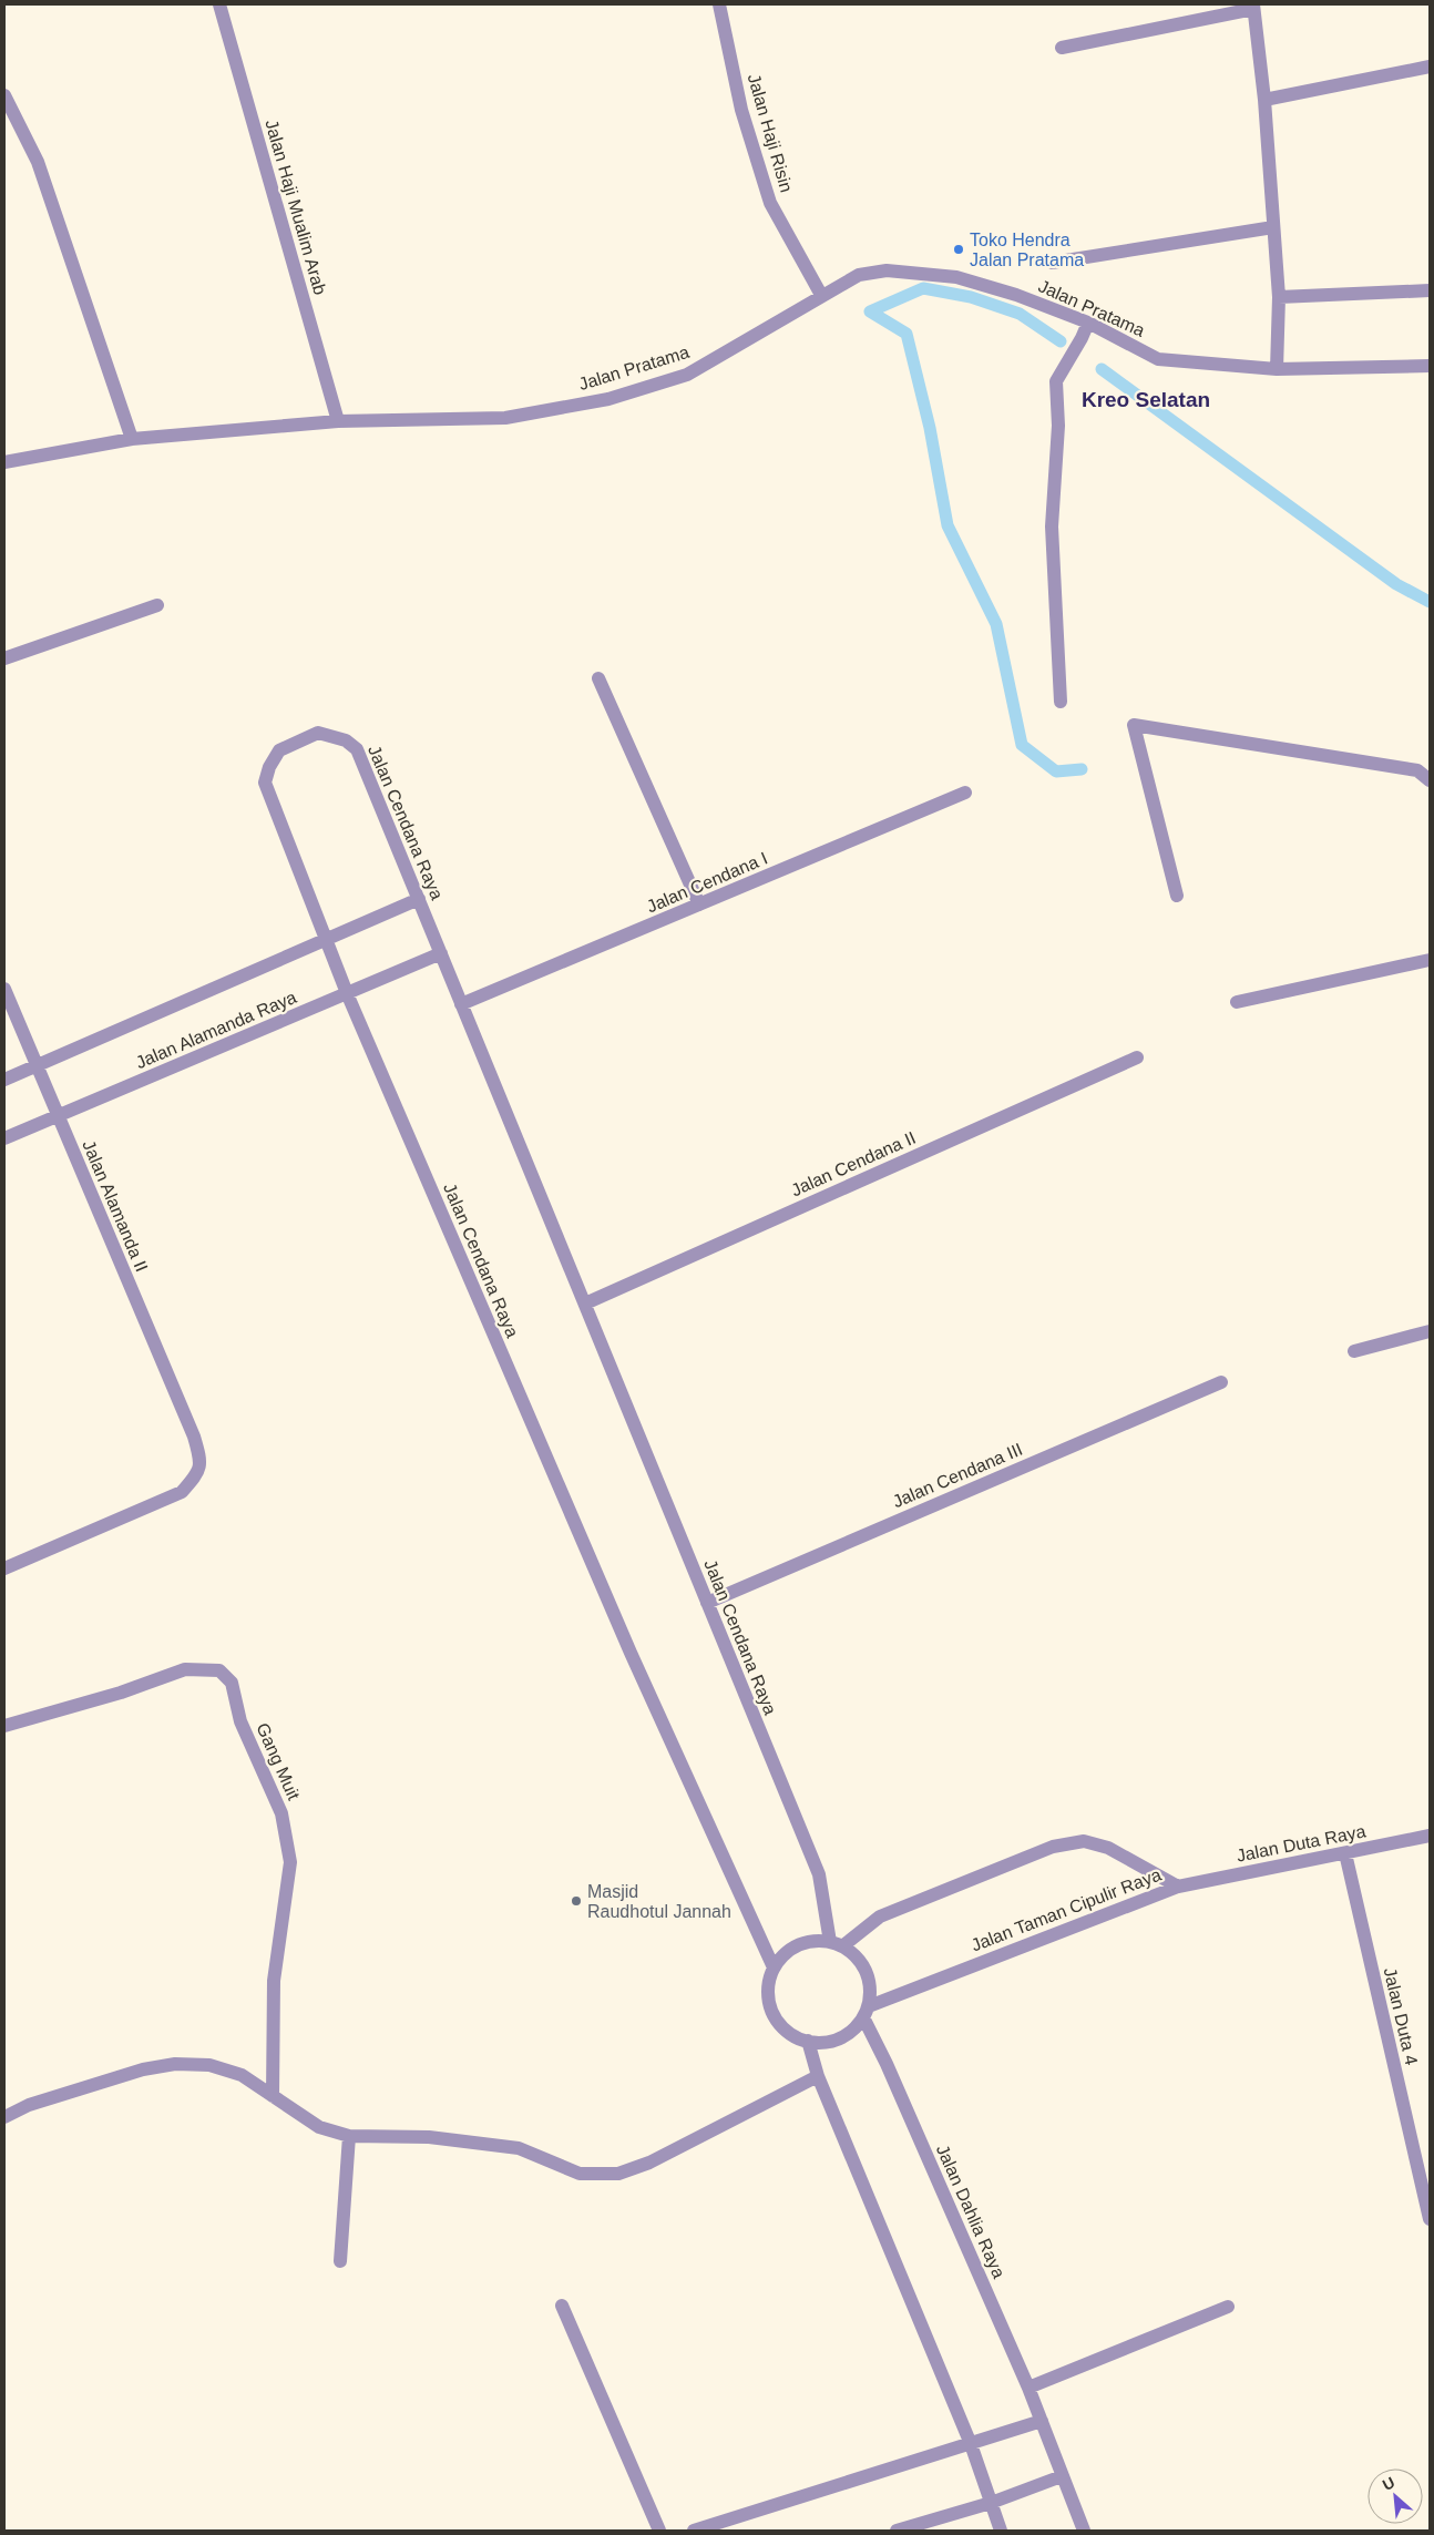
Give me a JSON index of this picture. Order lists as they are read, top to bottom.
{
  "streets": {
    "street": [
      "Jalan Haji Risin",
      "Jalan Haji Mualim Arab",
      "Jalan Pratama",
      "Jalan Cendana Raya",
      "Jalan Cendana I",
      "Jalan Alamanda Raya",
      "Jalan Cendana II",
      "Jalan Alamanda II",
      "Jalan Cendana III",
      "Gang Muit",
      "Jalan Duta Raya",
      "Jalan Taman Cipulir Raya",
      "Jalan Duta 4",
      "Jalan Dahlia Raya"
    ]
  },
  "crossings": [
    ["Jalan Haji Risin", "Jalan Pratama"],
    ["Jalan Haji Mualim Arab", "Jalan Pratama"],
    ["Jalan Cendana Raya", "Jalan Cendana I"],
    ["Jalan Cendana Raya", "Jalan Alamanda Raya"],
    ["Jalan Cendana Raya", "Jalan Cendana II"],
    ["Jalan Cendana Raya", "Jalan Cendana III"],
    ["Jalan Cendana Raya", "Jalan Taman Cipulir Raya"],
    ["Jalan Cendana Raya", "Jalan Dahlia Raya"],
    ["Jalan Alamanda Raya", "Jalan Alamanda II"],
    ["Jalan Duta Raya", "Jalan Taman Cipulir Raya"],
    ["Jalan Duta Raya", "Jalan Duta 4"],
    ["Jalan Taman Cipulir Raya", "Jalan Dahlia Raya"]
  ],
  "districts": ["Kreo Selatan"],
  "places": ["Toko Hendra Jalan Pratama", "Masjid Raudhotul Jannah"],
  "north": "top left"
}
